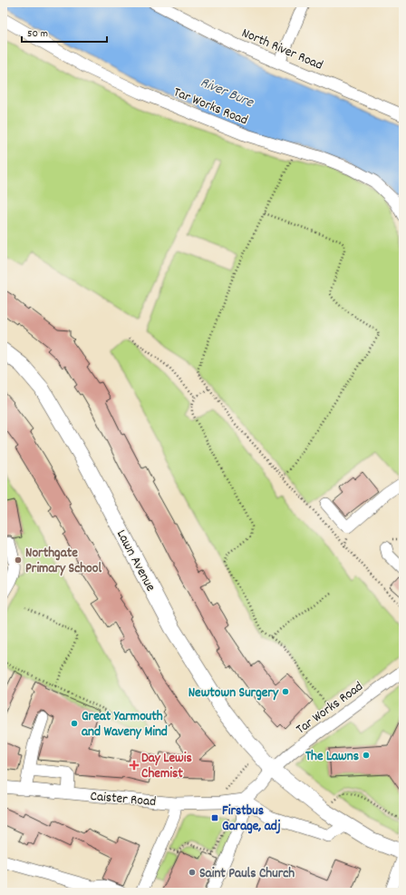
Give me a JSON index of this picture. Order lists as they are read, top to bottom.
{
  "streets": {
    "main road": ["Lawn Avenue"],
    "street": ["North River Road", "Tar Works Road", "Caister Road"]
  },
  "crossings": [
    ["Tar Works Road", "Lawn Avenue"]
  ],
  "water": ["River Bure"],
  "places": {
    "other": [
      "Northgate Primary School",
      "Newtown Surgery",
      "Great Yarmouth and Waveny Mind",
      "The Lawns",
      "Saint Pauls Church"
    ],
    "health": ["Day Lewis Chemist"],
    "transit": ["Firstbus Garage, adj"]
  },
  "scale_bar": "50 m"
}
